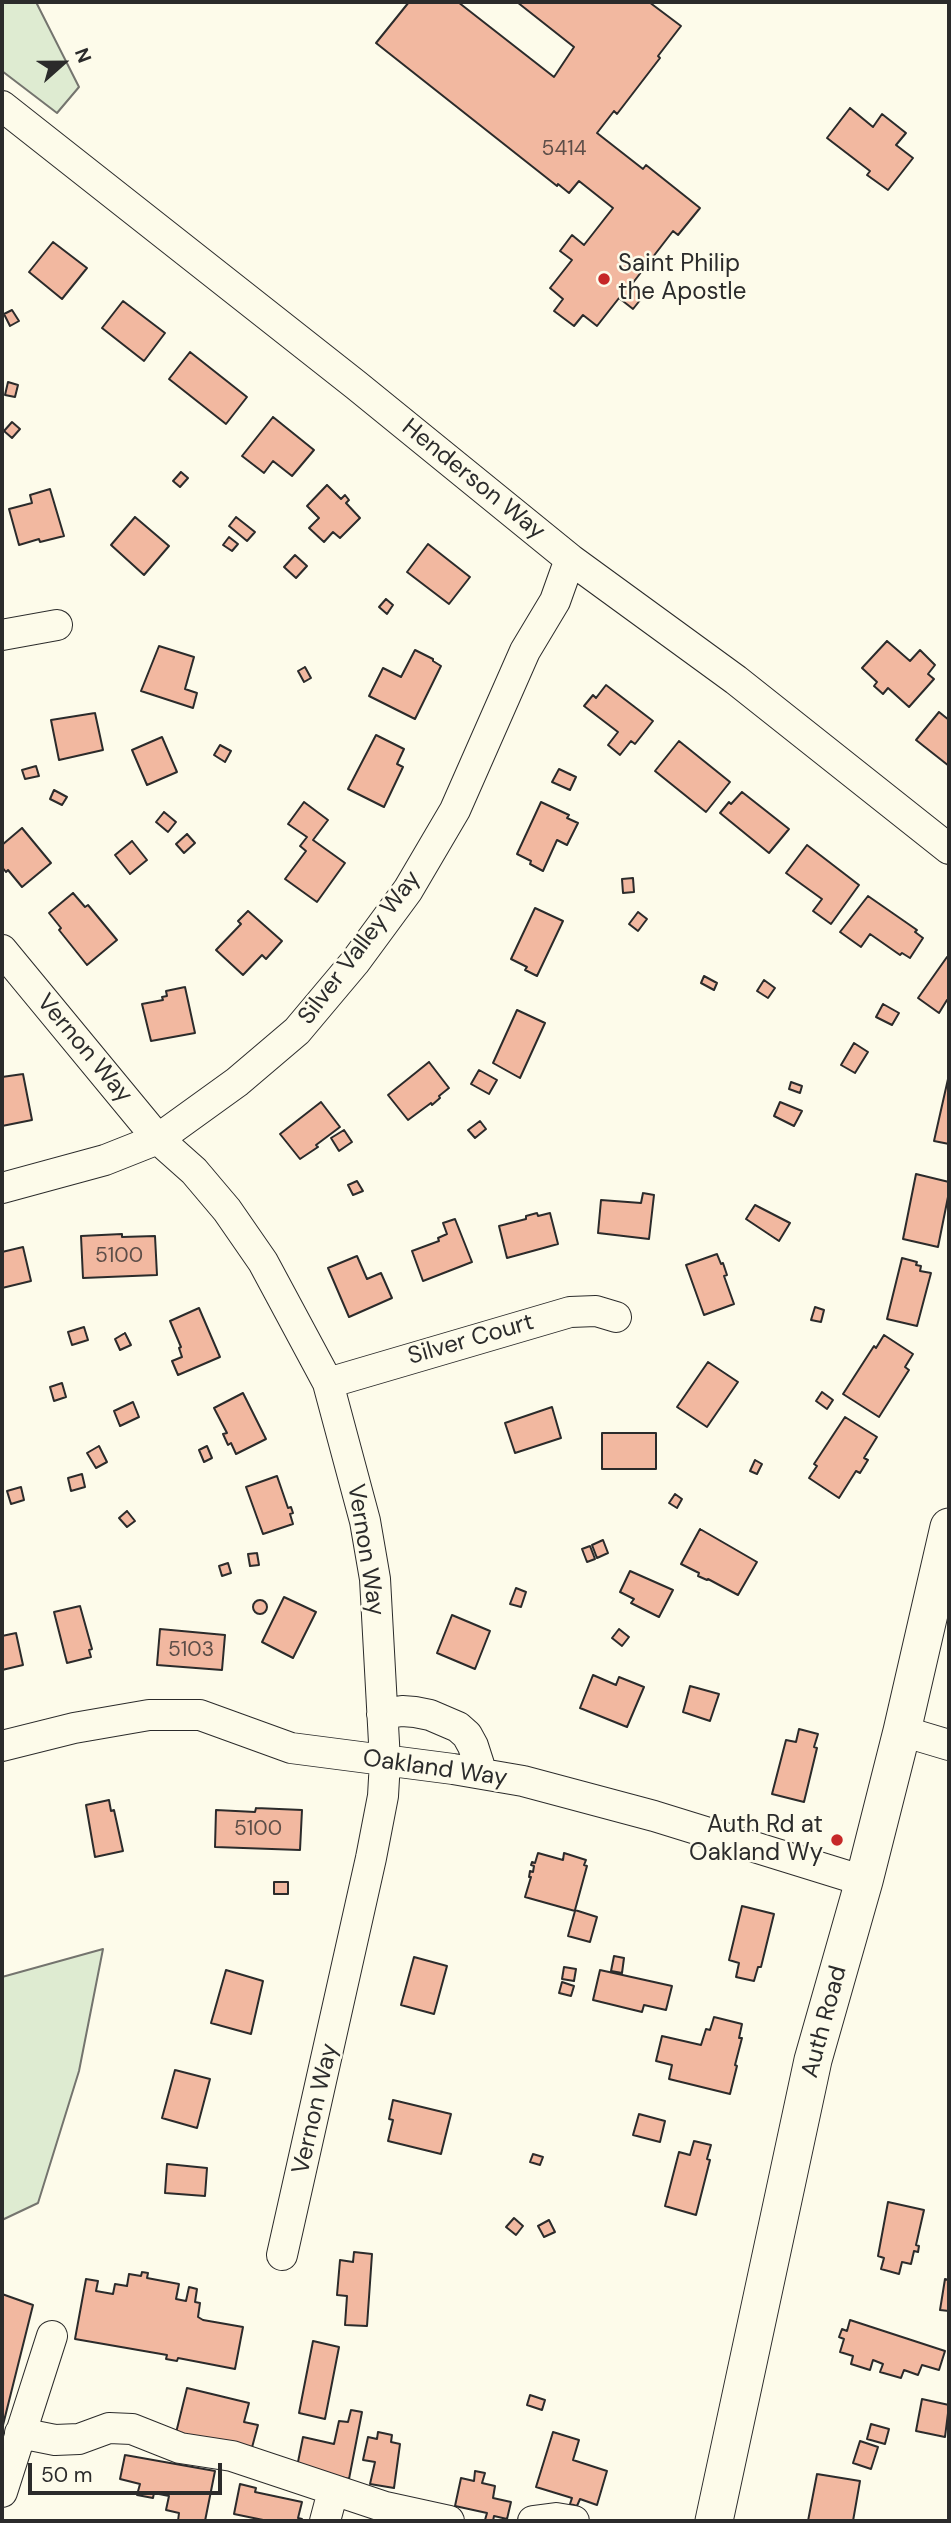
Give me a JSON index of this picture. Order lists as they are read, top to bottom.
{
  "streets": {
    "main road": ["Auth Road"],
    "street": [
      "Henderson Way",
      "Silver Valley Way",
      "Vernon Way",
      "Silver Court",
      "Oakland Way"
    ]
  },
  "crossings": [
    ["Henderson Way", "Silver Valley Way"],
    ["Silver Valley Way", "Vernon Way"],
    ["Vernon Way", "Silver Court"],
    ["Vernon Way", "Oakland Way"],
    ["Oakland Way", "Auth Road"]
  ],
  "places": ["Saint Philip the Apostle", "Auth Rd at Oakland Wy"],
  "house_numbers": [
    "5414",
    "5100",
    "5103",
    "5100"
  ],
  "scale_bar": "50 m",
  "north": "right"
}
